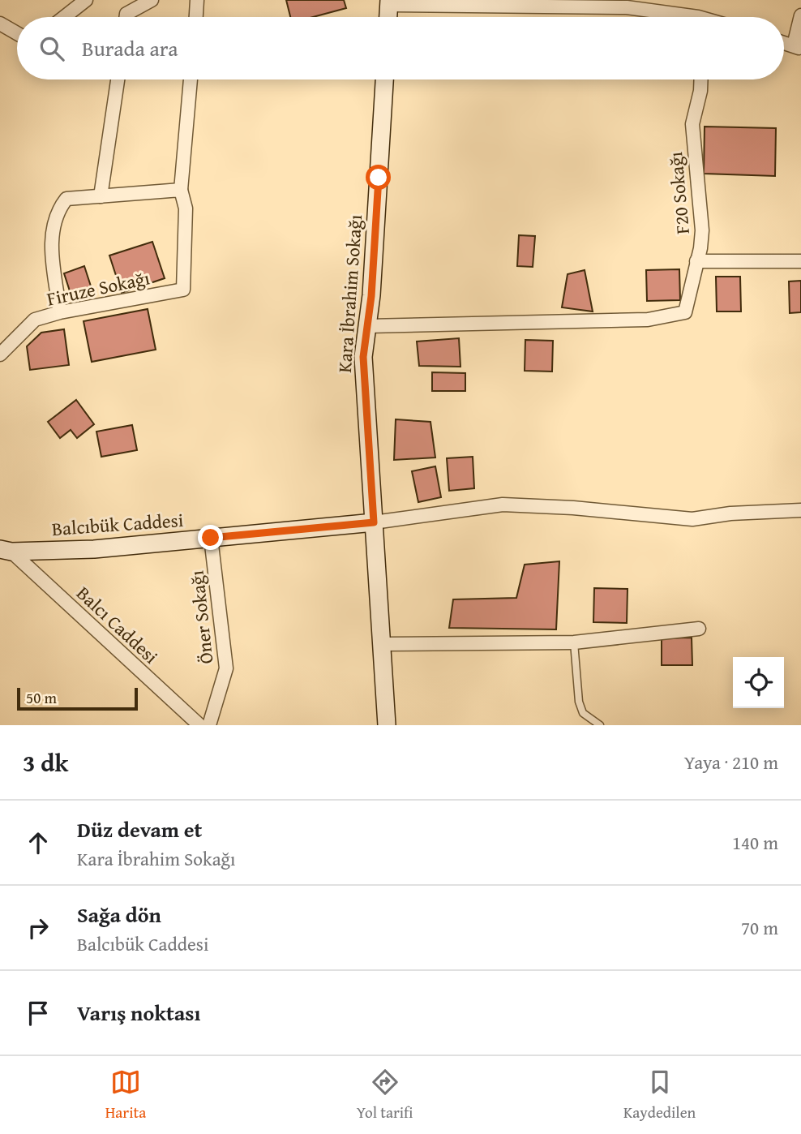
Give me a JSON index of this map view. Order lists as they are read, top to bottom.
{
  "streets": {
    "street": [
      "F20 Sokağı",
      "Firuze Sokağı",
      "Kara İbrahim Sokağı",
      "Balcıbük Caddesi",
      "Öner Sokağı",
      "Balcı Caddesi"
    ]
  },
  "crossings": [
    ["F20 Sokağı", "Kara İbrahim Sokağı"],
    ["Kara İbrahim Sokağı", "Balcıbük Caddesi"],
    ["Balcıbük Caddesi", "Öner Sokağı"],
    ["Balcıbük Caddesi", "Balcı Caddesi"]
  ],
  "scale_bar": "50 m",
  "page": {
    "search": "Burada ara",
    "scale": "50 m",
    "heading": ["3 dk", "Yaya · 210 m"],
    "list": [
      ["Düz devam et", "Kara İbrahim Sokağı", "140 m"],
      ["Sağa dön", "Balcıbük Caddesi", "70 m"],
      "Varış noktası"
    ],
    "nav": ["Harita", "Yol tarifi", "Kaydedilen"]
  }
}
